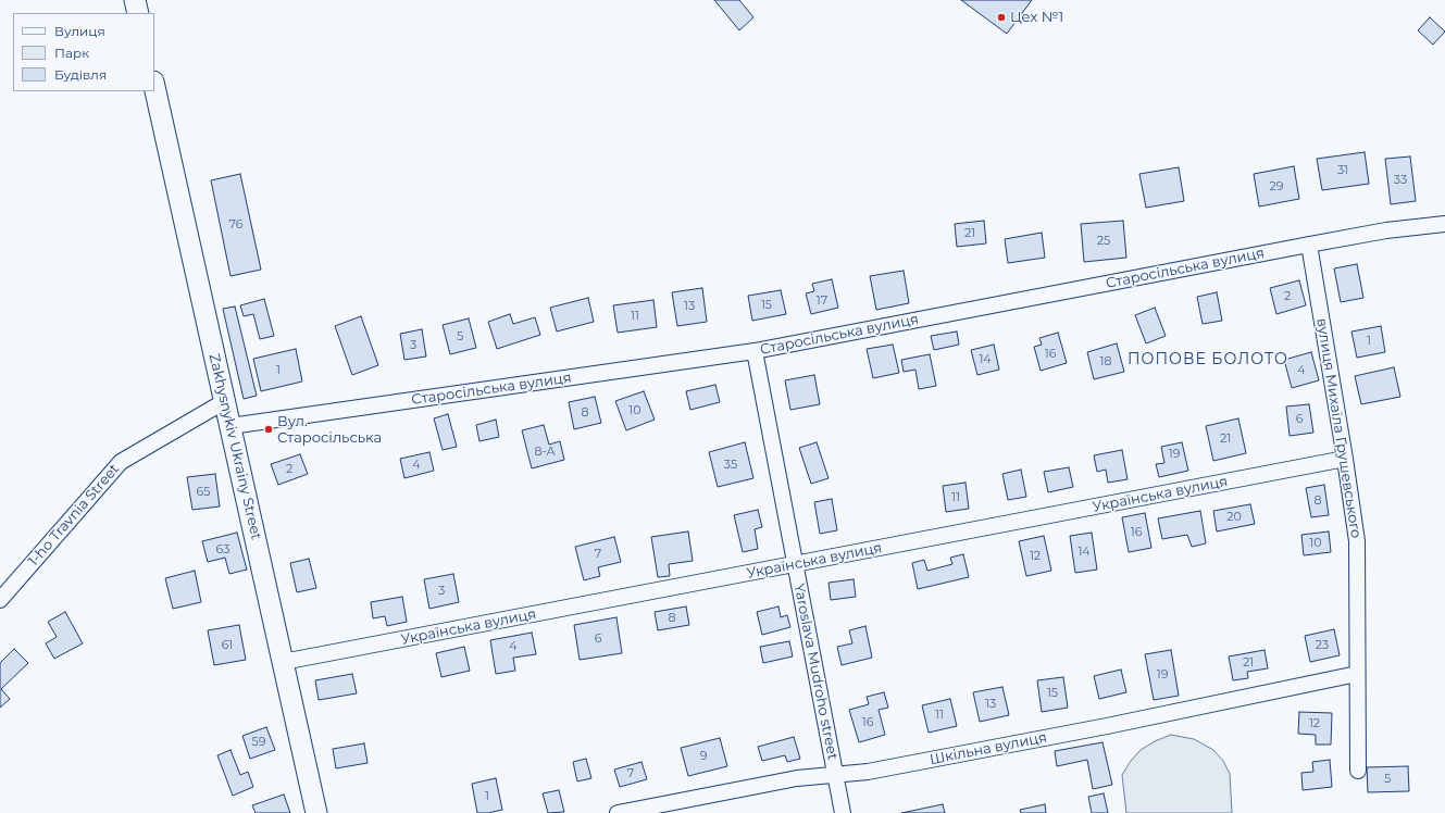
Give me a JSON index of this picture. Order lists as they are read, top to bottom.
{
  "streets": {
    "street": [
      "Старосільська вулиця",
      "вулиця Михаїла Грушевського",
      "Zakhysnykiv Ukrainy Street",
      "Українська вулиця",
      "1-ho Travnia Street",
      "Yaroslava Mudroho street",
      "Шкільна вулиця"
    ]
  },
  "crossings": [
    ["Старосільська вулиця", "вулиця Михаїла Грушевського"],
    ["Старосільська вулиця", "Zakhysnykiv Ukrainy Street"],
    ["Старосільська вулиця", "Yaroslava Mudroho street"],
    ["вулиця Михаїла Грушевського", "Українська вулиця"],
    ["вулиця Михаїла Грушевського", "Шкільна вулиця"],
    ["Zakhysnykiv Ukrainy Street", "Українська вулиця"],
    ["Zakhysnykiv Ukrainy Street", "1-ho Travnia Street"],
    ["Українська вулиця", "Yaroslava Mudroho street"],
    ["Yaroslava Mudroho street", "Шкільна вулиця"]
  ],
  "districts": ["ПОПОВЕ БОЛОТО"],
  "places": ["Цех №1", "Вул. Старосільська"],
  "house_numbers": [
    "31",
    "33",
    "29",
    "76",
    "21",
    "25",
    "2",
    "17",
    "15",
    "13",
    "11",
    "5",
    "1",
    "3",
    "16",
    "14",
    "18",
    "1",
    "4",
    "10",
    "8",
    "6",
    "21",
    "8-А",
    "19",
    "4",
    "35",
    "2",
    "65",
    "11",
    "8",
    "20",
    "16",
    "10",
    "63",
    "14",
    "7",
    "12",
    "3",
    "8",
    "6",
    "61",
    "23",
    "4",
    "21",
    "19",
    "15",
    "13",
    "11",
    "16",
    "12",
    "59",
    "9",
    "7",
    "5",
    "1"
  ],
  "legend": ["Вулиця", "Парк", "Будівля"]
}
